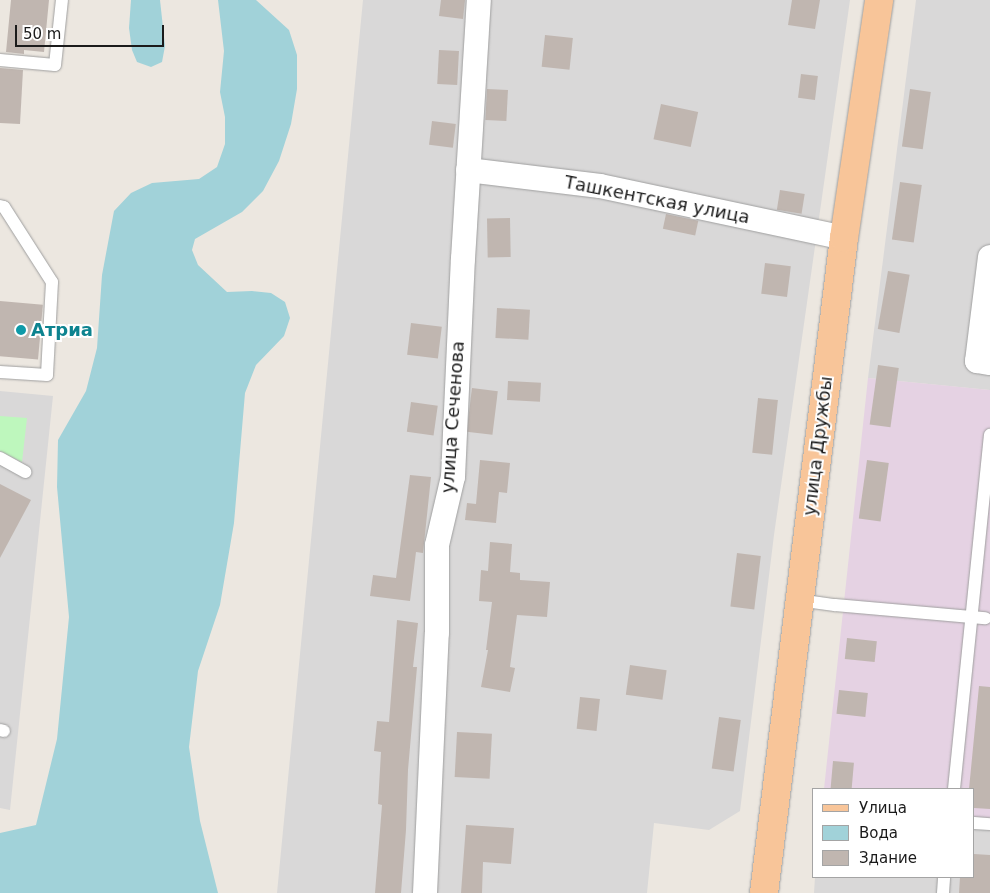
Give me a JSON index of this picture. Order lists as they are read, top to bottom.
{
  "streets": {
    "main road": ["улица Дружбы"],
    "street": ["Ташкентская улица", "улица Сеченова"]
  },
  "crossings": [
    ["Ташкентская улица", "улица Сеченова"],
    ["Ташкентская улица", "улица Дружбы"]
  ],
  "places": ["Атриа"],
  "legend": ["Улица", "Вода", "Здание"],
  "scale_bar": "50 m"
}
